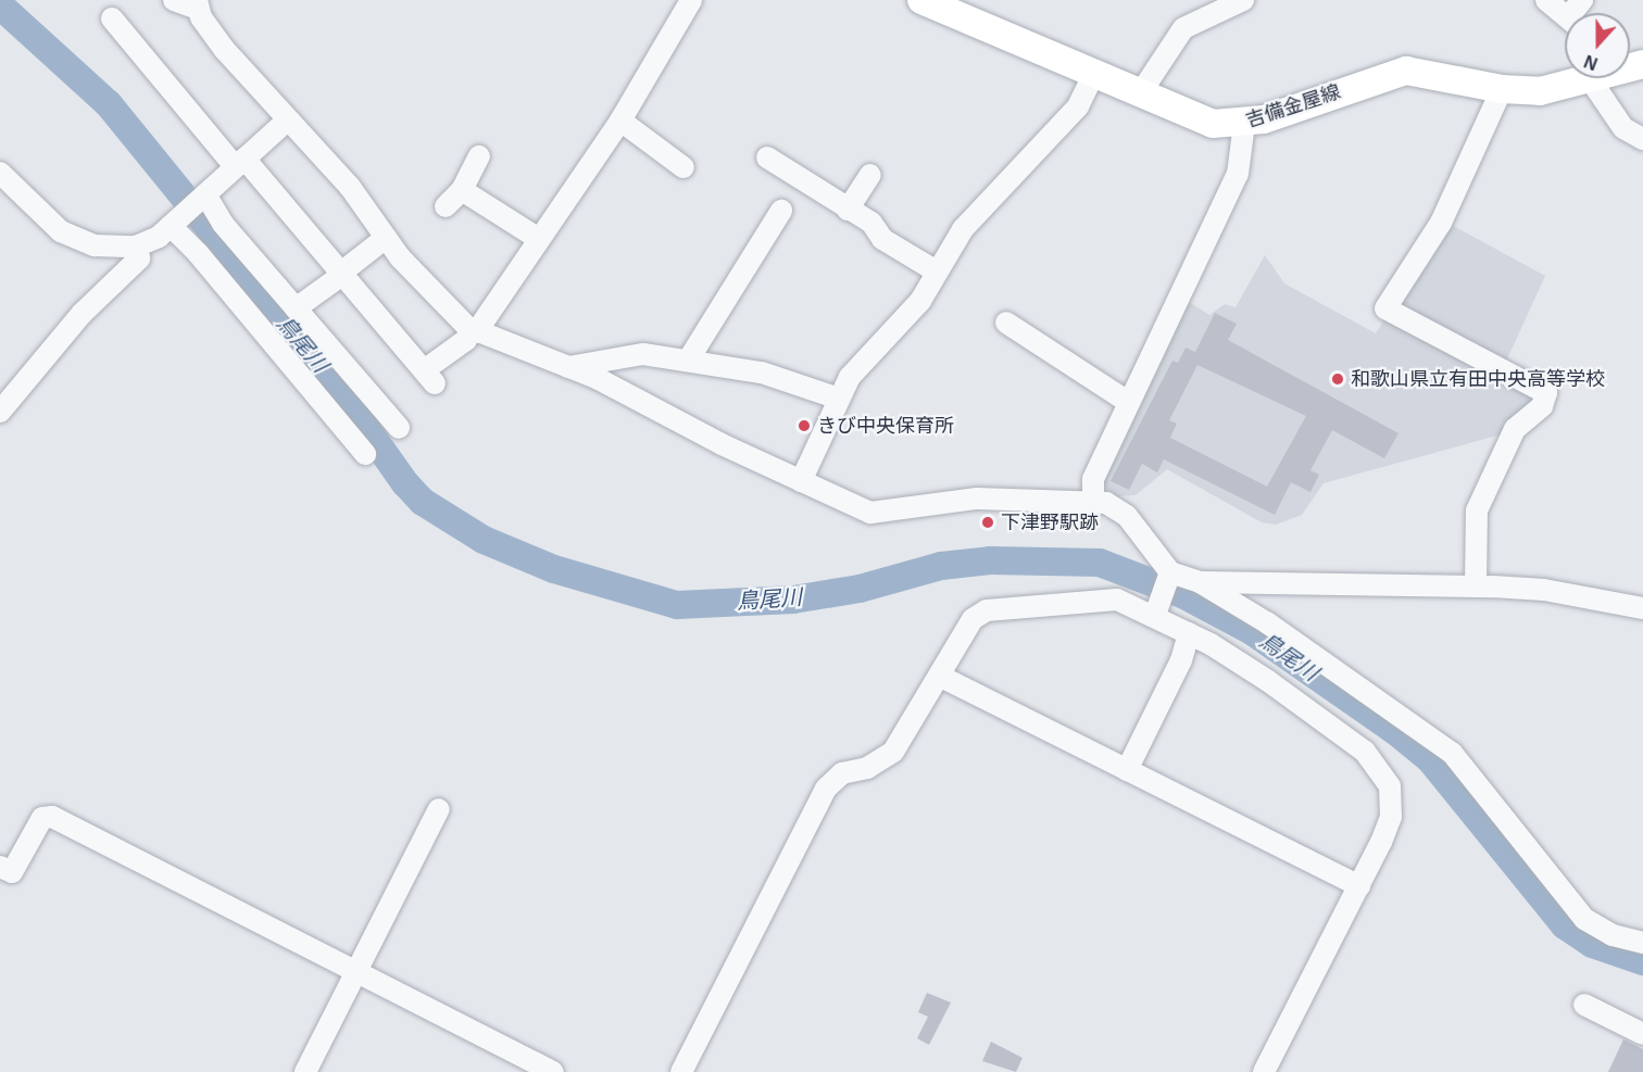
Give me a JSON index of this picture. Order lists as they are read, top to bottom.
{
  "streets": {
    "main road": ["吉備金屋線"]
  },
  "water": ["鳥尾川"],
  "places": ["和歌山県立有田中央高等学校", "きび中央保育所", "下津野駅跡"],
  "north": "bottom"
}
